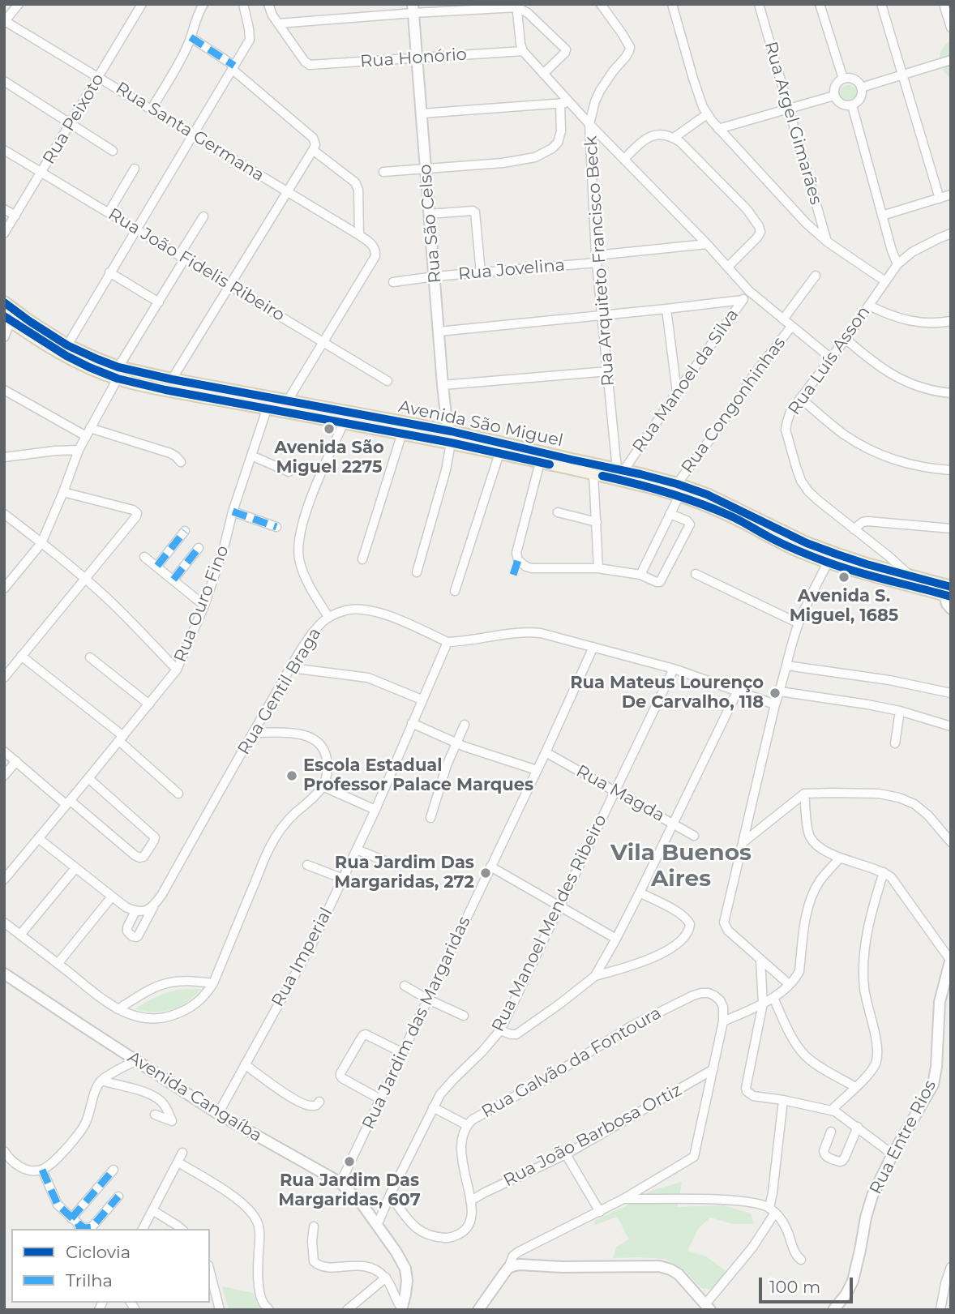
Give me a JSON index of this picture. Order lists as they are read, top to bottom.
{
  "streets": {
    "main road": ["Avenida São Miguel"],
    "street": [
      "Rua Honório",
      "Rua Peixoto",
      "Rua Argel Gimarães",
      "Rua Santa Germana",
      "Rua São Celso",
      "Rua Arquiteto Francisco Beck",
      "Rua João Fidelis Ribeiro",
      "Rua Jovelina",
      "Rua Luís Asson",
      "Rua Manoel da Silva",
      "Rua Congonhinhas",
      "Rua Ouro Fino",
      "Rua Gentil Braga",
      "Rua Magda",
      "Rua Manoel Mendes Ribeiro",
      "Rua Imperial",
      "Rua Jardim das Margaridas",
      "Rua Galvão da Fontoura",
      "Avenida Cangaíba",
      "Rua João Barbosa Ortiz",
      "Rua Entre Rios"
    ]
  },
  "crossings": [
    ["Rua Honório", "Rua São Celso"],
    ["Rua Peixoto", "Rua Santa Germana"],
    ["Rua Peixoto", "Rua João Fidelis Ribeiro"],
    ["Rua Santa Germana", "Rua João Fidelis Ribeiro"],
    ["Rua São Celso", "Rua Jovelina"],
    ["Rua São Celso", "Avenida São Miguel"],
    ["Rua Arquiteto Francisco Beck", "Rua Jovelina"],
    ["Rua Arquiteto Francisco Beck", "Rua Manoel da Silva"],
    ["Rua Arquiteto Francisco Beck", "Avenida São Miguel"],
    ["Rua Luís Asson", "Avenida São Miguel"],
    ["Rua Manoel da Silva", "Avenida São Miguel"],
    ["Rua Congonhinhas", "Avenida São Miguel"],
    ["Avenida São Miguel", "Rua Ouro Fino"],
    ["Rua Gentil Braga", "Rua Manoel Mendes Ribeiro"],
    ["Rua Gentil Braga", "Rua Imperial"],
    ["Rua Gentil Braga", "Rua Jardim das Margaridas"],
    ["Rua Magda", "Rua Manoel Mendes Ribeiro"],
    ["Rua Magda", "Rua Jardim das Margaridas"],
    ["Rua Manoel Mendes Ribeiro", "Rua Galvão da Fontoura"],
    ["Rua Manoel Mendes Ribeiro", "Avenida Cangaíba"],
    ["Rua Imperial", "Avenida Cangaíba"],
    ["Rua Jardim das Margaridas", "Avenida Cangaíba"],
    ["Rua Galvão da Fontoura", "Rua João Barbosa Ortiz"]
  ],
  "districts": ["Vila Buenos Aires"],
  "places": [
    "Avenida São Miguel 2275",
    "Avenida S. Miguel, 1685",
    "Rua Mateus Lourenço De Carvalho, 118",
    "Escola Estadual Professor Palace Marques",
    "Rua Jardim Das Margaridas, 272",
    "Rua Jardim Das Margaridas, 607"
  ],
  "legend": ["Ciclovia", "Trilha"],
  "scale_bar": "100 m"
}
